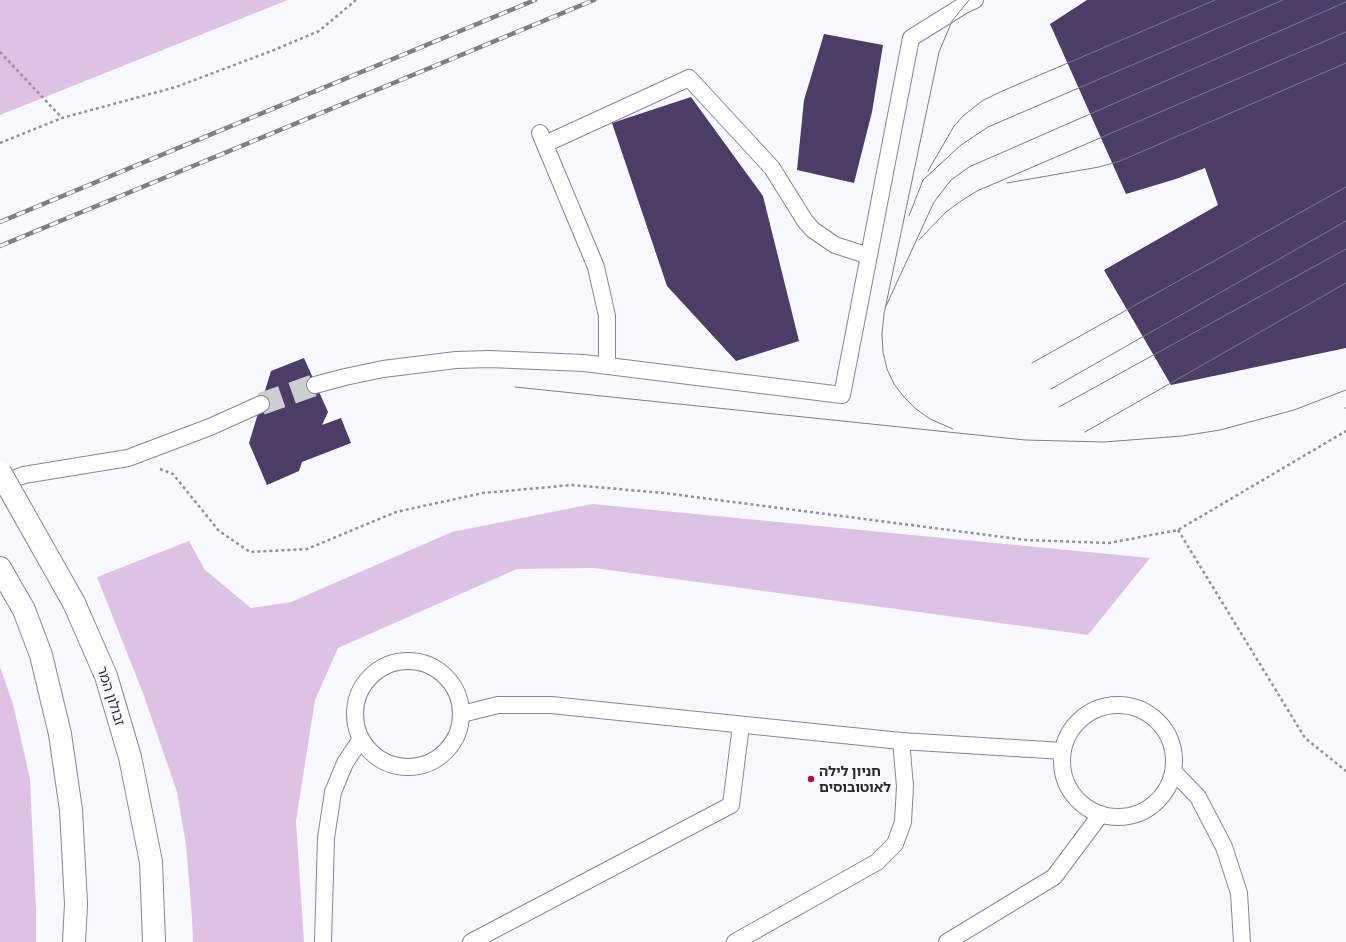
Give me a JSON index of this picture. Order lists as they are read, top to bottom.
{
  "streets": {
    "main road": ["זבולון המר"]
  },
  "places": ["חניון לילה לאוטובוסים"]
}
